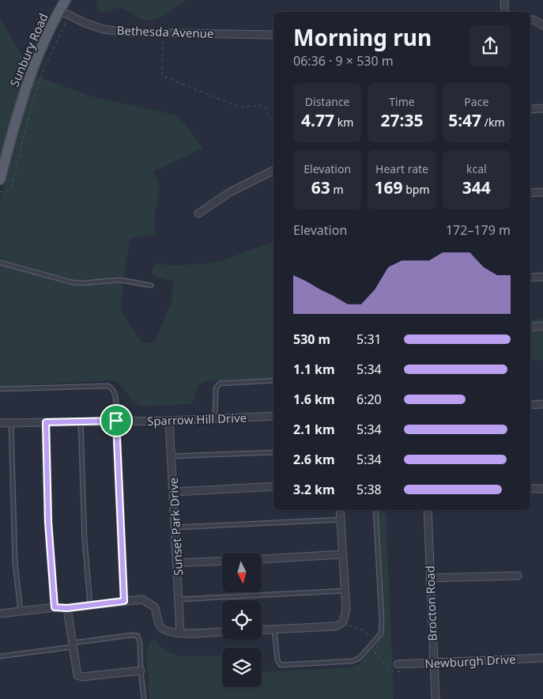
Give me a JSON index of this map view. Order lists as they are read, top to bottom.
{
  "streets": {
    "main road": ["Sunbury Road"],
    "street": [
      "Bethesda Avenue",
      "Sparrow Hill Drive",
      "Sunset Park Drive",
      "Brocton Road",
      "Newburgh Drive"
    ]
  },
  "crossings": [
    ["Bethesda Avenue", "Sunbury Road"],
    ["Sparrow Hill Drive", "Sunset Park Drive"],
    ["Brocton Road", "Newburgh Drive"]
  ],
  "north": "bottom",
  "page": {
    "heading": ["Morning run", "06:36 · 9 × 530 m"],
    "stats": [
      ["Distance", "4.77 km"],
      ["Time", "27:35"],
      ["Pace", "5:47 /km"],
      ["Elevation", "63 m"],
      ["Heart rate", "169 bpm"],
      ["kcal", "344"]
    ],
    "chart": ["Elevation", "172–179 m"],
    "list": [
      {
        "name": "530 m",
        "note": "5:31"
      },
      {
        "name": "1.1 km",
        "note": "5:34"
      },
      {
        "name": "1.6 km",
        "note": "6:20"
      },
      {
        "name": "2.1 km",
        "note": "5:34"
      },
      {
        "name": "2.6 km",
        "note": "5:34"
      },
      {
        "name": "3.2 km",
        "note": "5:38"
      }
    ]
  }
}
